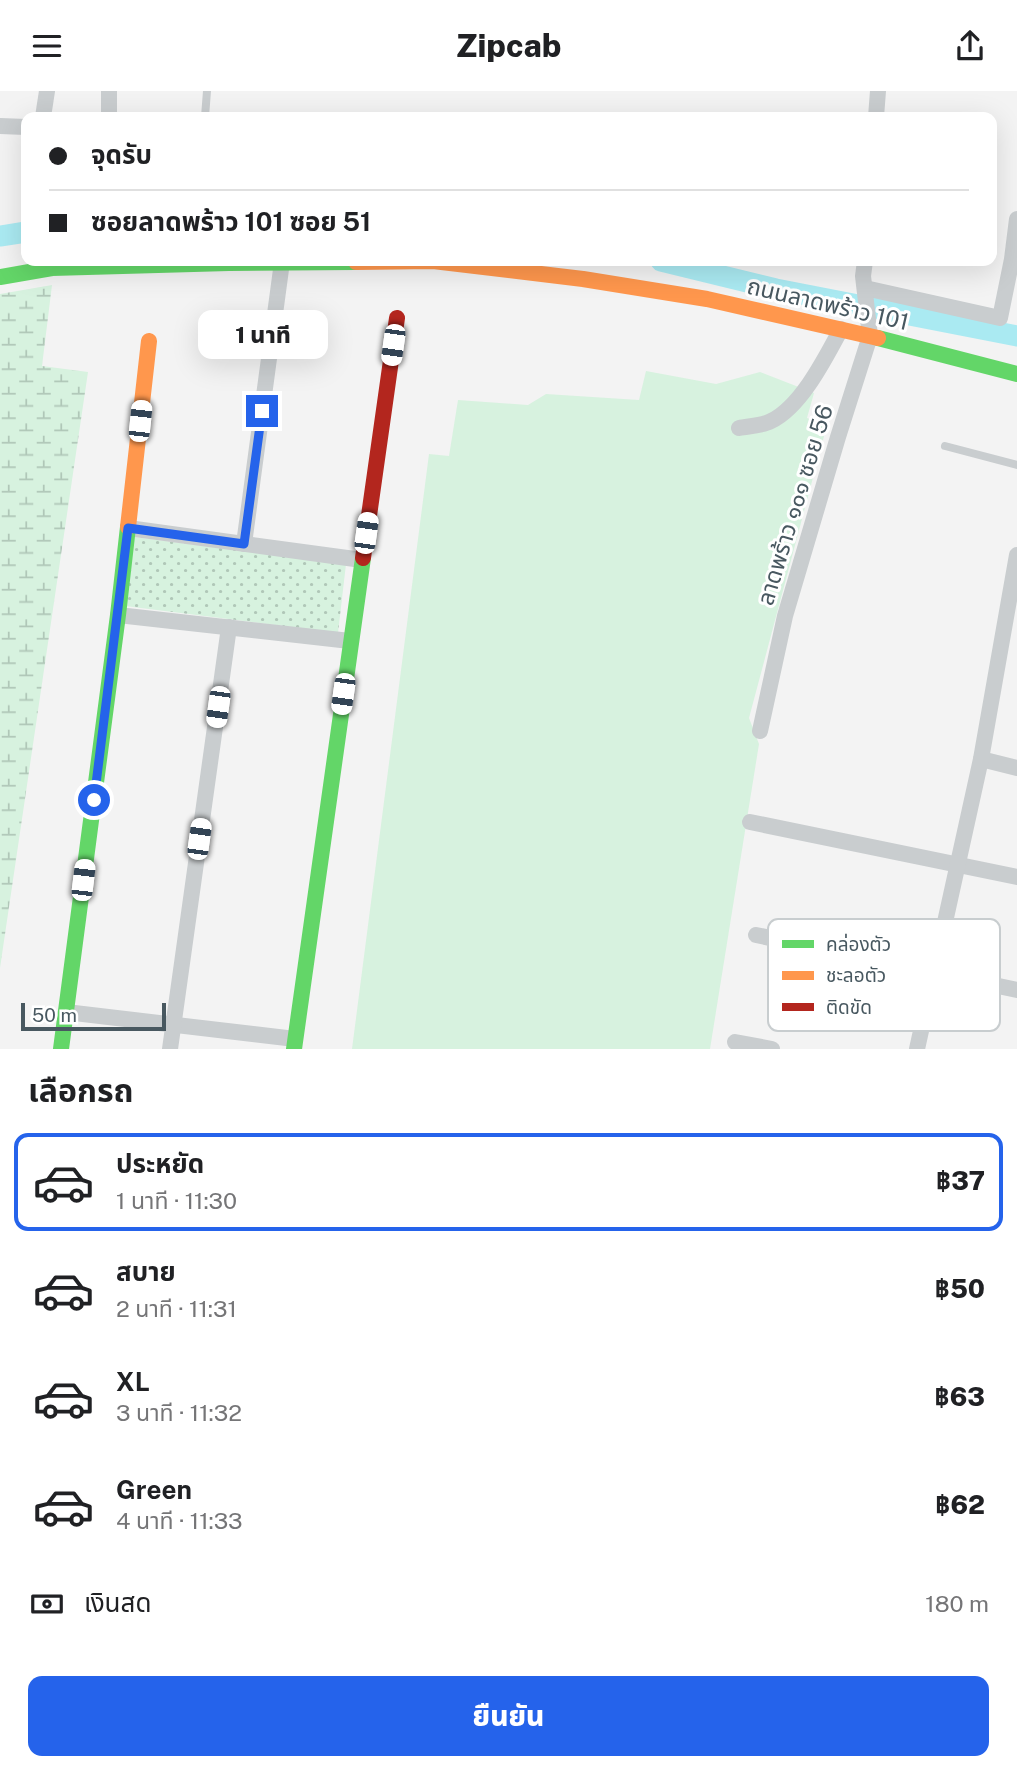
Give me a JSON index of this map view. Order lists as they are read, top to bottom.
{
  "streets": {
    "street": ["ถนนลาดพร้าว 101", "ลาดพร้าว ๑๐๑ ซอย 56"]
  },
  "crossings": [
    ["ถนนลาดพร้าว 101", "ลาดพร้าว ๑๐๑ ซอย 56"]
  ],
  "legend": ["คล่องตัว", "ชะลอตัว", "ติดขัด"],
  "scale_bar": "50 m",
  "page": {
    "header": "Zipcab",
    "banner": ["จุดรับ", "ซอยลาดพร้าว 101 ซอย 51"],
    "bubble": "1 นาที",
    "scale": "50 m",
    "heading": "เลือกรถ",
    "list": [
      {
        "name": "ประหยัด",
        "note": "1 นาที · 11:30",
        "value": "฿37"
      },
      {
        "name": "สบาย",
        "note": "2 นาที · 11:31",
        "value": "฿50"
      },
      {
        "name": "XL",
        "note": "3 นาที · 11:32",
        "value": "฿63"
      },
      {
        "name": "Green",
        "note": "4 นาที · 11:33",
        "value": "฿62"
      }
    ],
    "pay": ["เงินสด", "180 m"],
    "buttons": "ยืนยัน"
  }
}
